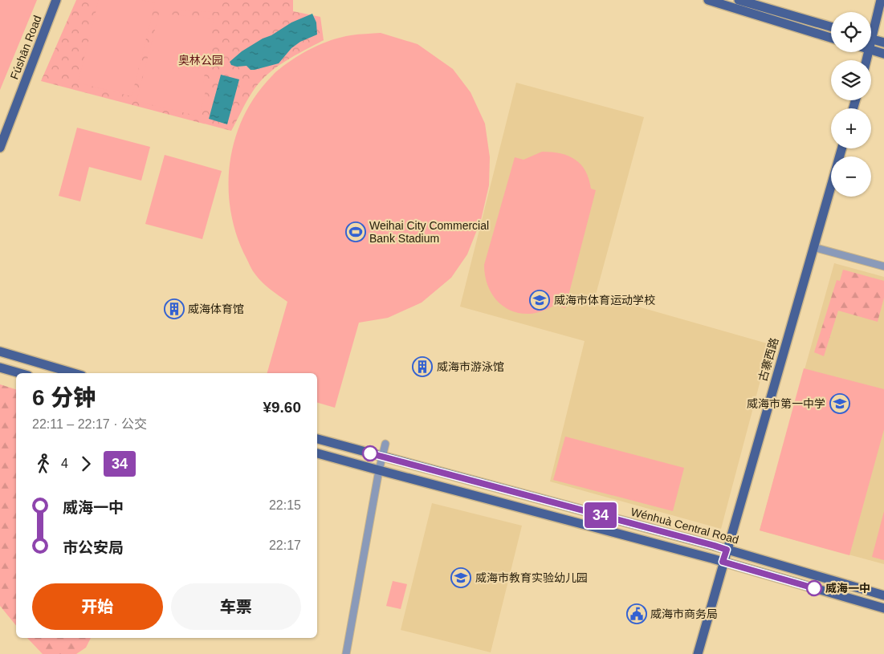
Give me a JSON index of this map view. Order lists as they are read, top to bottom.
{
  "streets": {
    "main road": ["Fúshān Road", "古寨西路", "Wénhuà Central Road"]
  },
  "crossings": [
    ["古寨西路", "Wénhuà Central Road"]
  ],
  "parks": ["奥林公园"],
  "places": {
    "sports": ["Weihai City Commercial Bank Stadium"],
    "school or university": ["威海市体育运动学校", "威海市第一中学", "威海市教育实验幼儿园"],
    "building": ["威海体育馆", "威海市游泳馆"],
    "other": ["威海一中"],
    "public building": ["威海市商务局"]
  },
  "lines": ["bus line 34"],
  "page": {
    "on_map": "34",
    "map_buttons": ["+", "−"],
    "heading": ["6 分钟", "22:11 – 22:17 · 公交", "¥9.60"],
    "legs": ["4", "34"],
    "list": [
      {
        "name": "威海一中",
        "value": "22:15"
      },
      {
        "name": "市公安局",
        "value": "22:17"
      }
    ],
    "buttons": ["开始", "车票"]
  }
}
